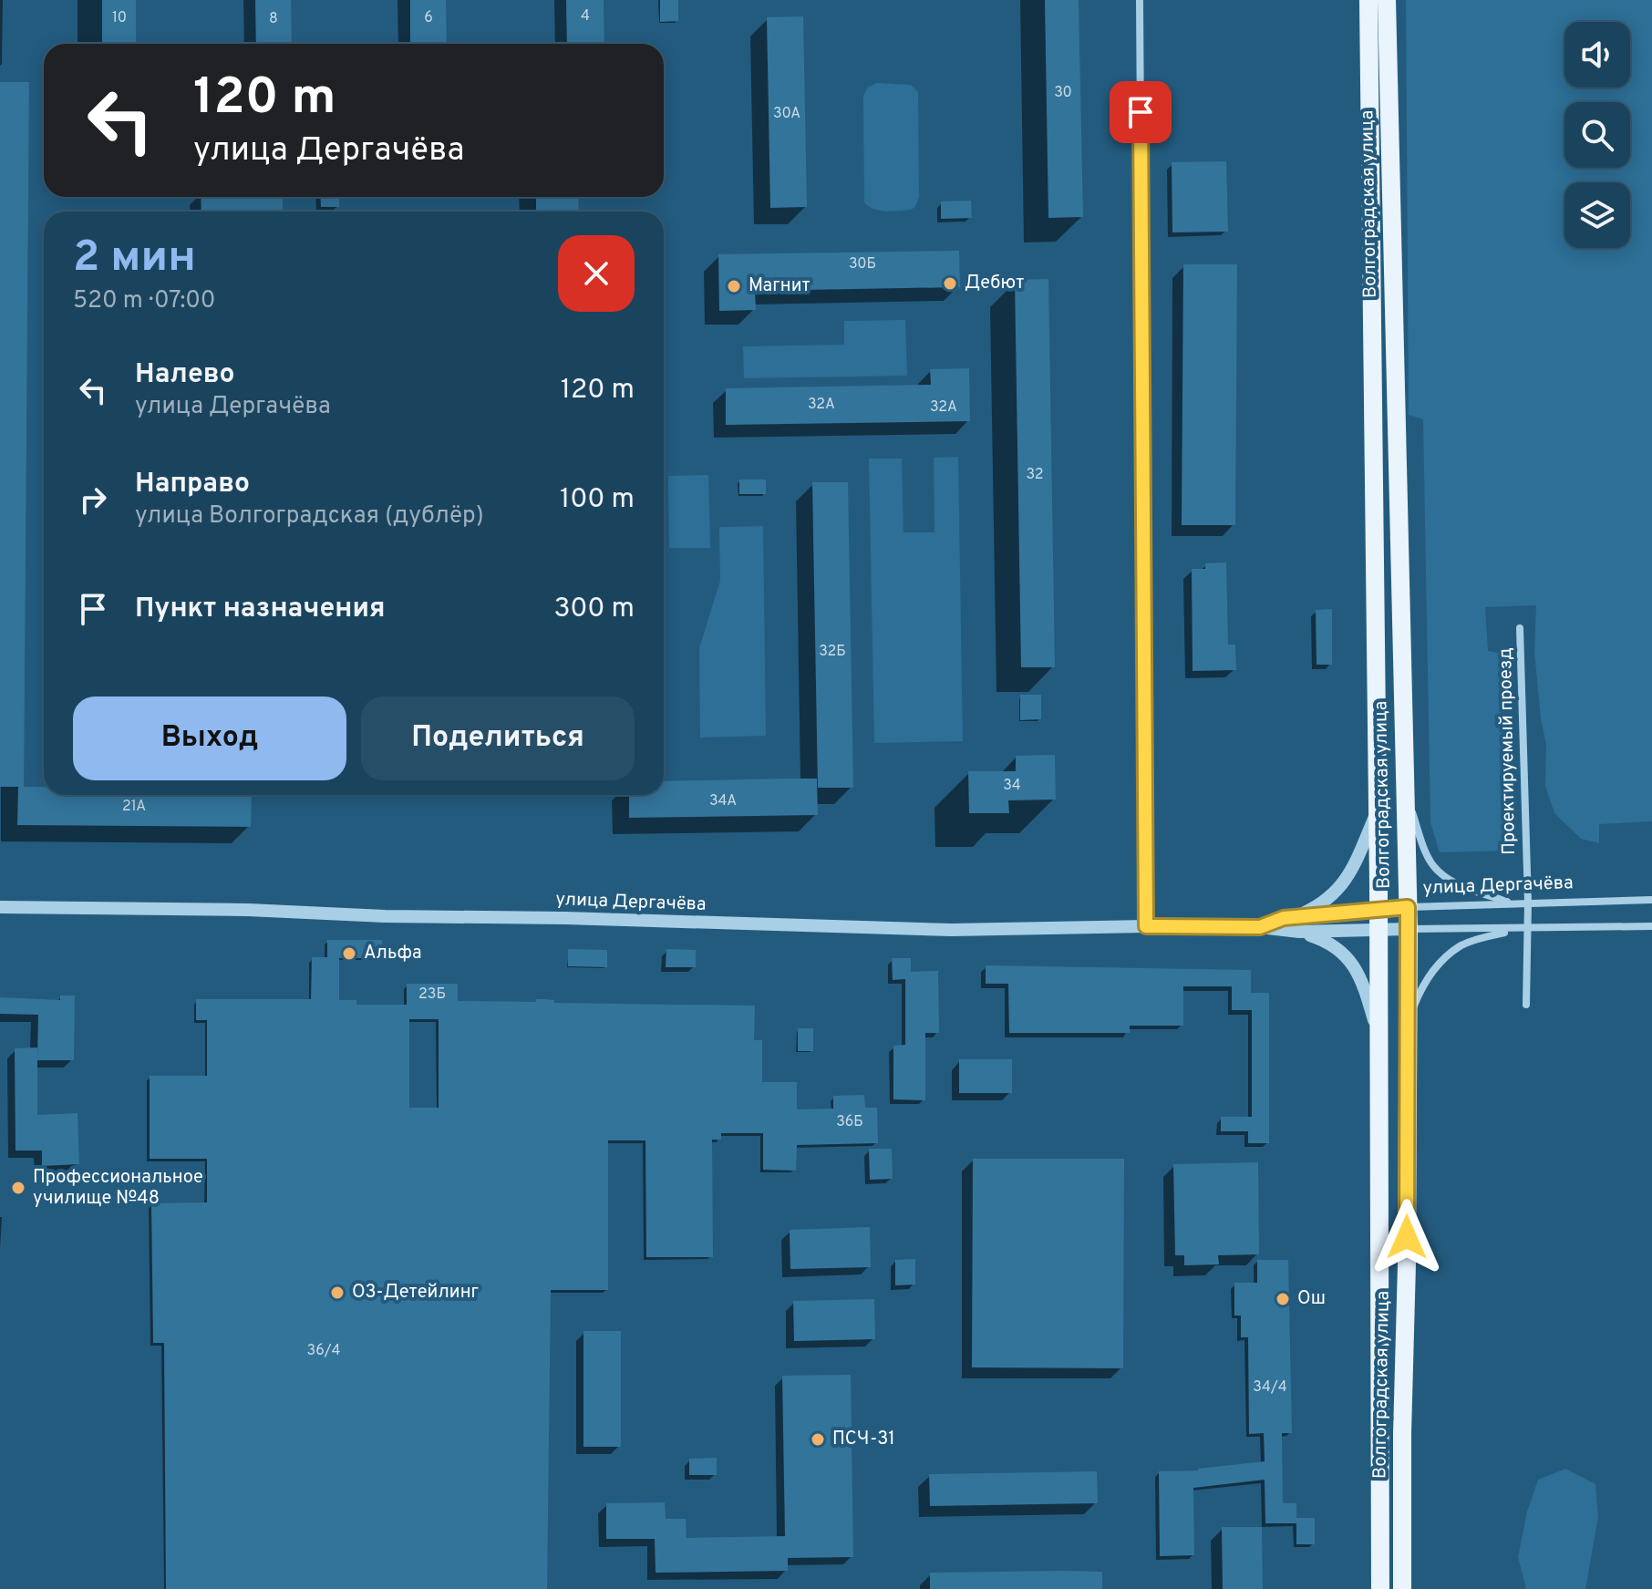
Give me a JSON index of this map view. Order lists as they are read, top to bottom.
{
  "streets": {
    "main road": ["Волгоградская улица"],
    "street": ["Проектируемый проезд", "улица Дергачёва"]
  },
  "crossings": [
    ["Волгоградская улица", "улица Дергачёва"],
    ["Проектируемый проезд", "улица Дергачёва"]
  ],
  "places": [
    "Дебют",
    "Магнит",
    "Альфа",
    "Профессиональное училище №48",
    "О3-Детейлинг",
    "Ош",
    "ПСЧ-31"
  ],
  "house_numbers": [
    "4",
    "10",
    "6",
    "8",
    "30",
    "30А",
    "30Б",
    "32А",
    "32А",
    "32",
    "32Б",
    "34",
    "34А",
    "21А",
    "23Б",
    "36Б",
    "36/4",
    "34/4"
  ],
  "page": {
    "turn": ["120 m", "улица Дергачёва"],
    "heading": ["2 мин", "520 m · 07:00"],
    "list": [
      {
        "name": "Налево",
        "note": "улица Дергачёва",
        "value": "120 m"
      },
      {
        "name": "Направо",
        "note": "улица Волгоградская (дублёр)",
        "value": "100 m"
      },
      {
        "name": "Пункт назначения",
        "value": "300 m"
      }
    ],
    "buttons": ["Выход", "Поделиться"]
  }
}
